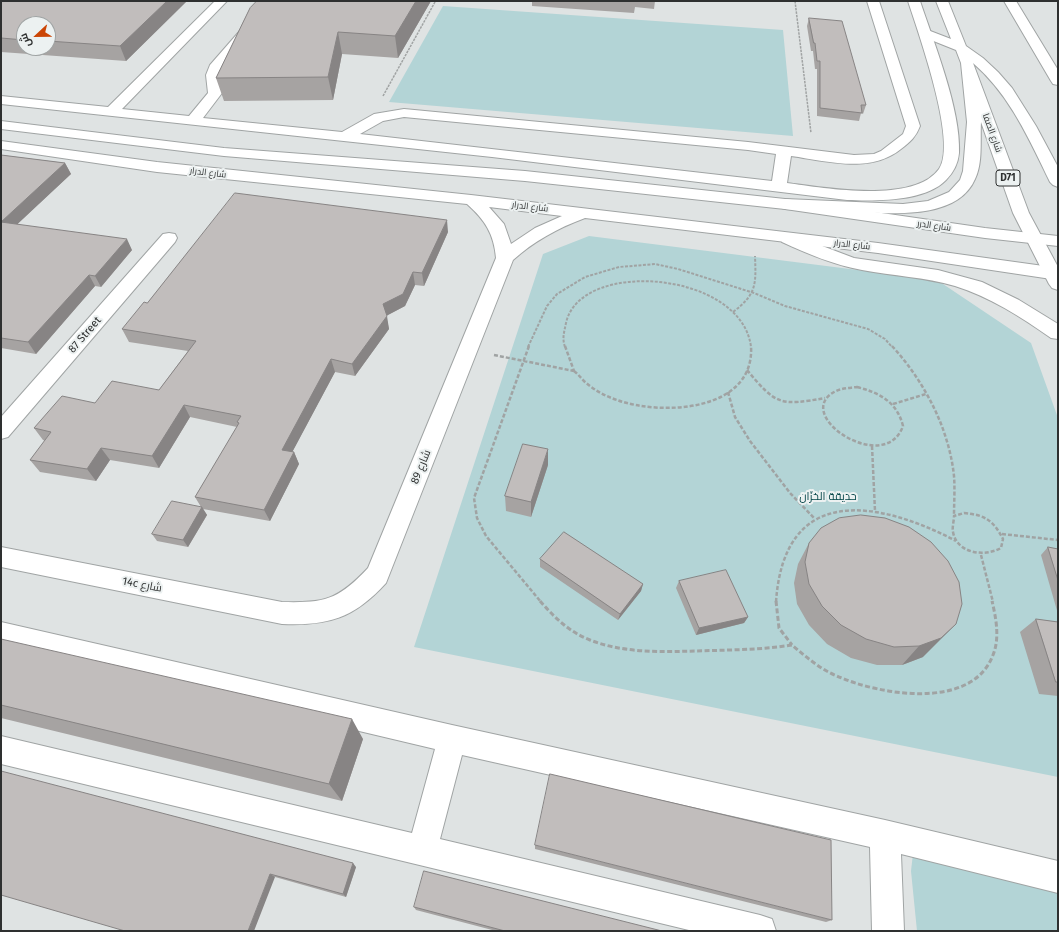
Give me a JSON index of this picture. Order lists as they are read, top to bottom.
{
  "streets": {
    "street": [
      "شارع الصفا",
      "شارع الدرار",
      "D71",
      "شارع الدرر",
      "87 Street",
      "شارع 89",
      "14c شارع"
    ]
  },
  "crossings": [
    ["شارع الصفا", "شارع الدرار"],
    ["شارع الصفا", "شارع الدرر"],
    ["شارع الدرار", "شارع 89"],
    ["شارع 89", "14c شارع"]
  ],
  "parks": ["حديقة الخزّان"],
  "north": "left"
}
